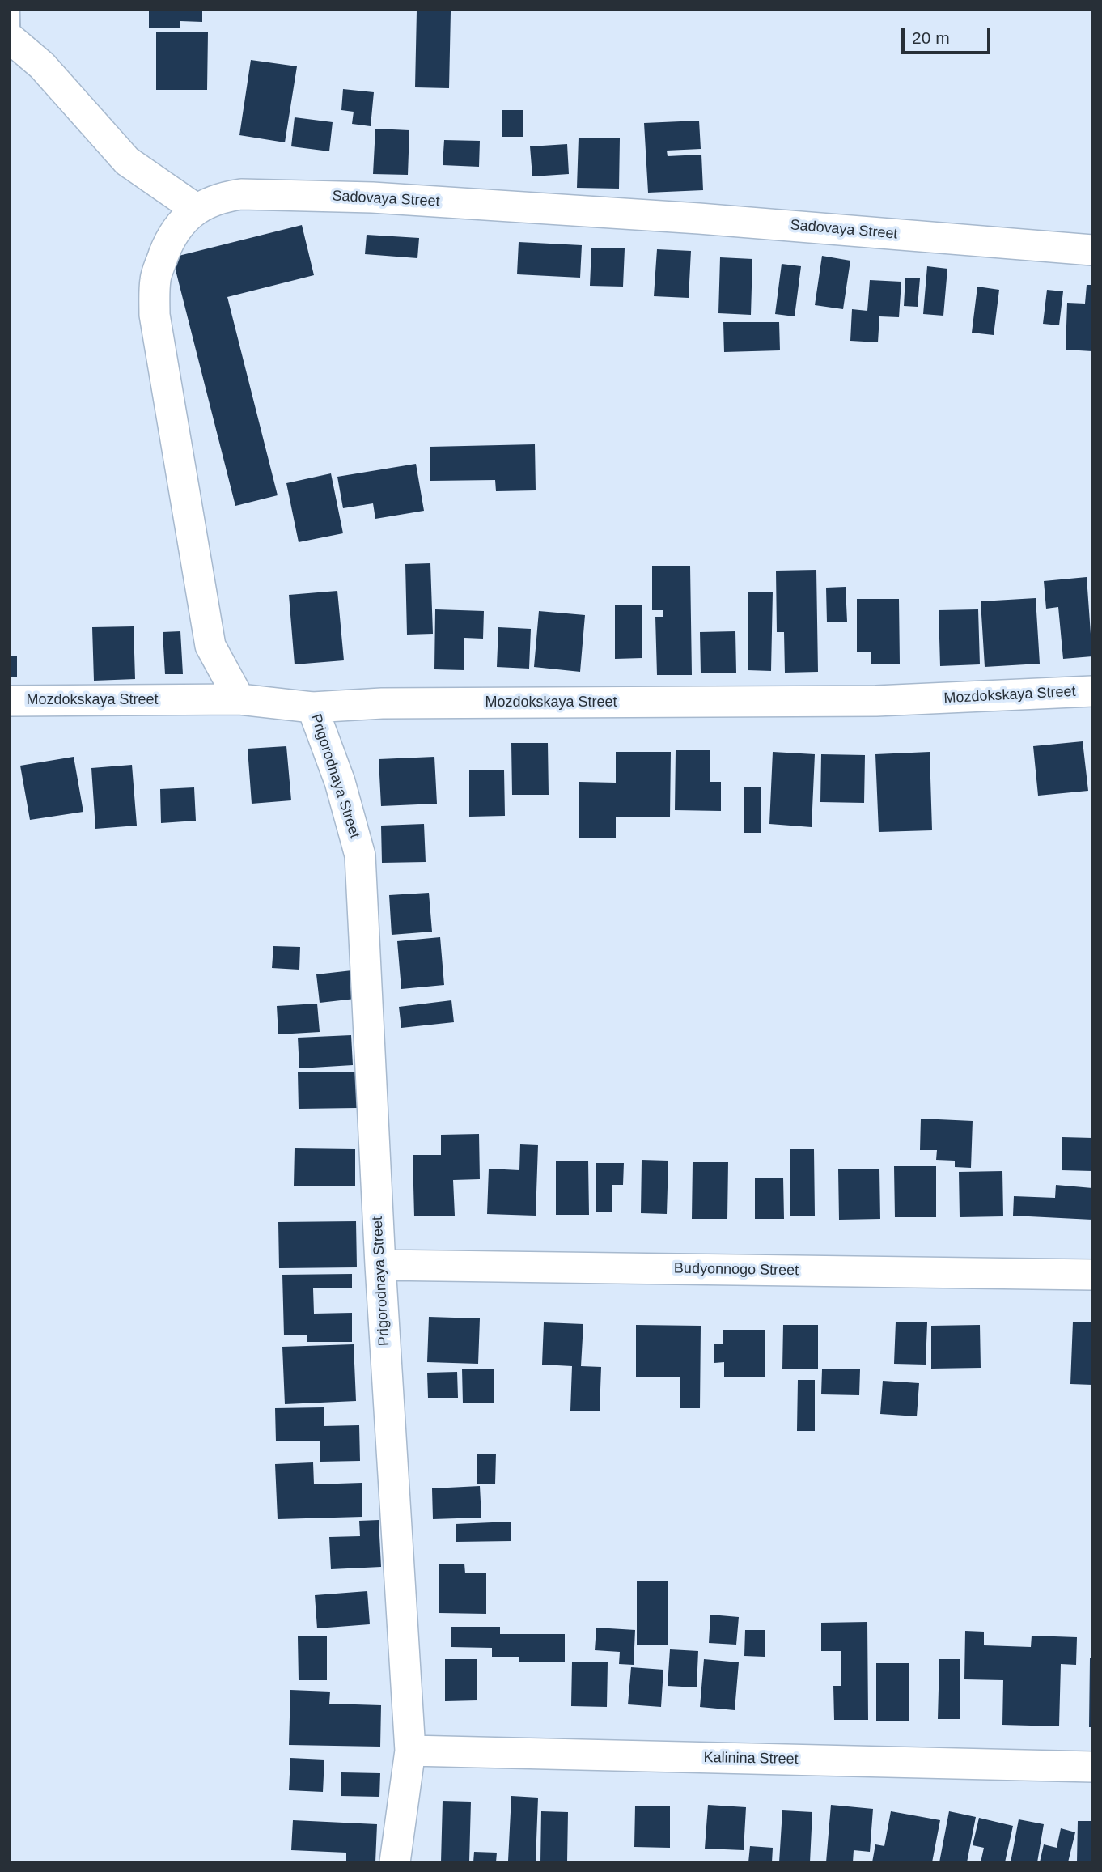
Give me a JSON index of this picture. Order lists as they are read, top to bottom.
{
  "streets": {
    "street": [
      "Sadovaya Street",
      "Mozdokskaya Street",
      "Prigorodnaya Street",
      "Budyonnogo Street",
      "Kalinina Street"
    ]
  },
  "crossings": [
    ["Sadovaya Street", "Mozdokskaya Street"],
    ["Mozdokskaya Street", "Prigorodnaya Street"],
    ["Prigorodnaya Street", "Budyonnogo Street"],
    ["Prigorodnaya Street", "Kalinina Street"]
  ],
  "scale_bar": "20 m"
}
